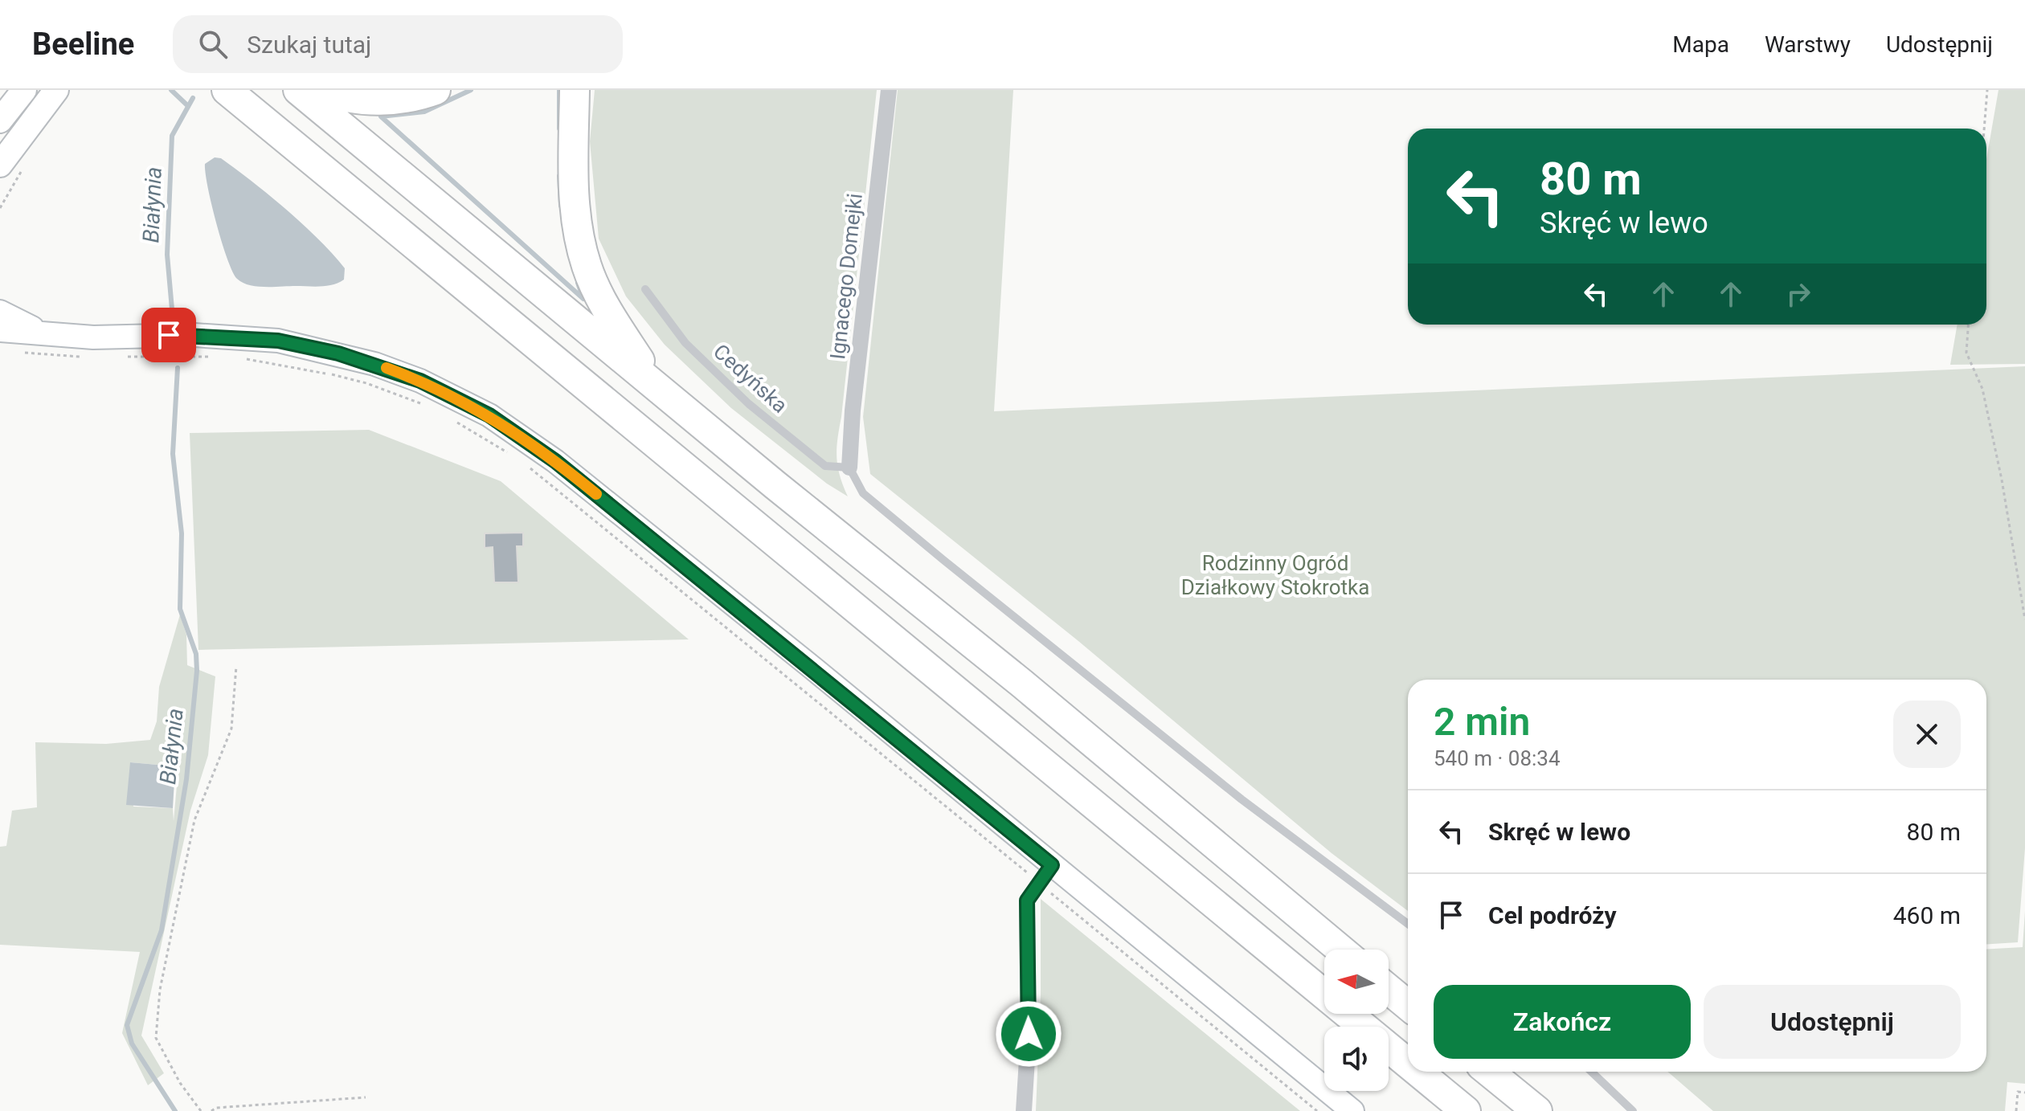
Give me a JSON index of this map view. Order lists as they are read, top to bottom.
{
  "streets": {
    "street": ["Ignacego Domejki"],
    "lane": ["Cedyńska"]
  },
  "crossings": [
    ["Ignacego Domejki", "Cedyńska"]
  ],
  "water": ["Białynia"],
  "parks": ["Rodzinny Ogród Działkowy Stokrotka"],
  "north": "left",
  "page": {
    "header": "Beeline",
    "search": "Szukaj tutaj",
    "nav": ["Mapa", "Warstwy", "Udostępnij"],
    "turn": ["80 m", "Skręć w lewo"],
    "heading": ["2 min", "540 m · 08:34"],
    "list": [
      {
        "name": "Skręć w lewo",
        "value": "80 m"
      },
      {
        "name": "Cel podróży",
        "value": "460 m"
      }
    ],
    "buttons": ["Zakończ", "Udostępnij"]
  }
}
